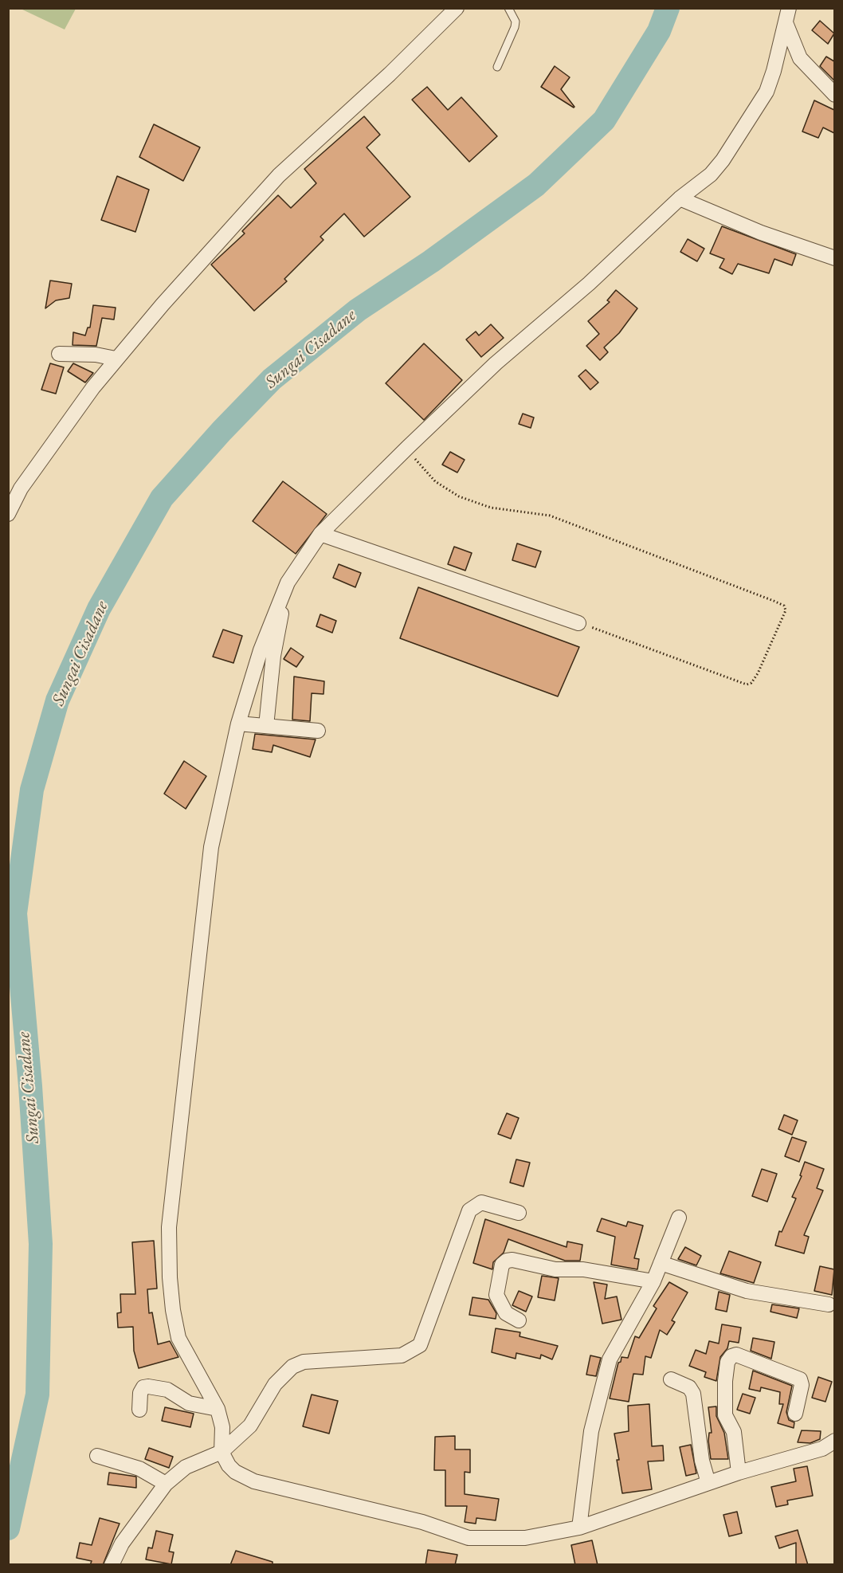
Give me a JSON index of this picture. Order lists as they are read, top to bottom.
{
  "water": ["Sungai Cisadane"]
}
